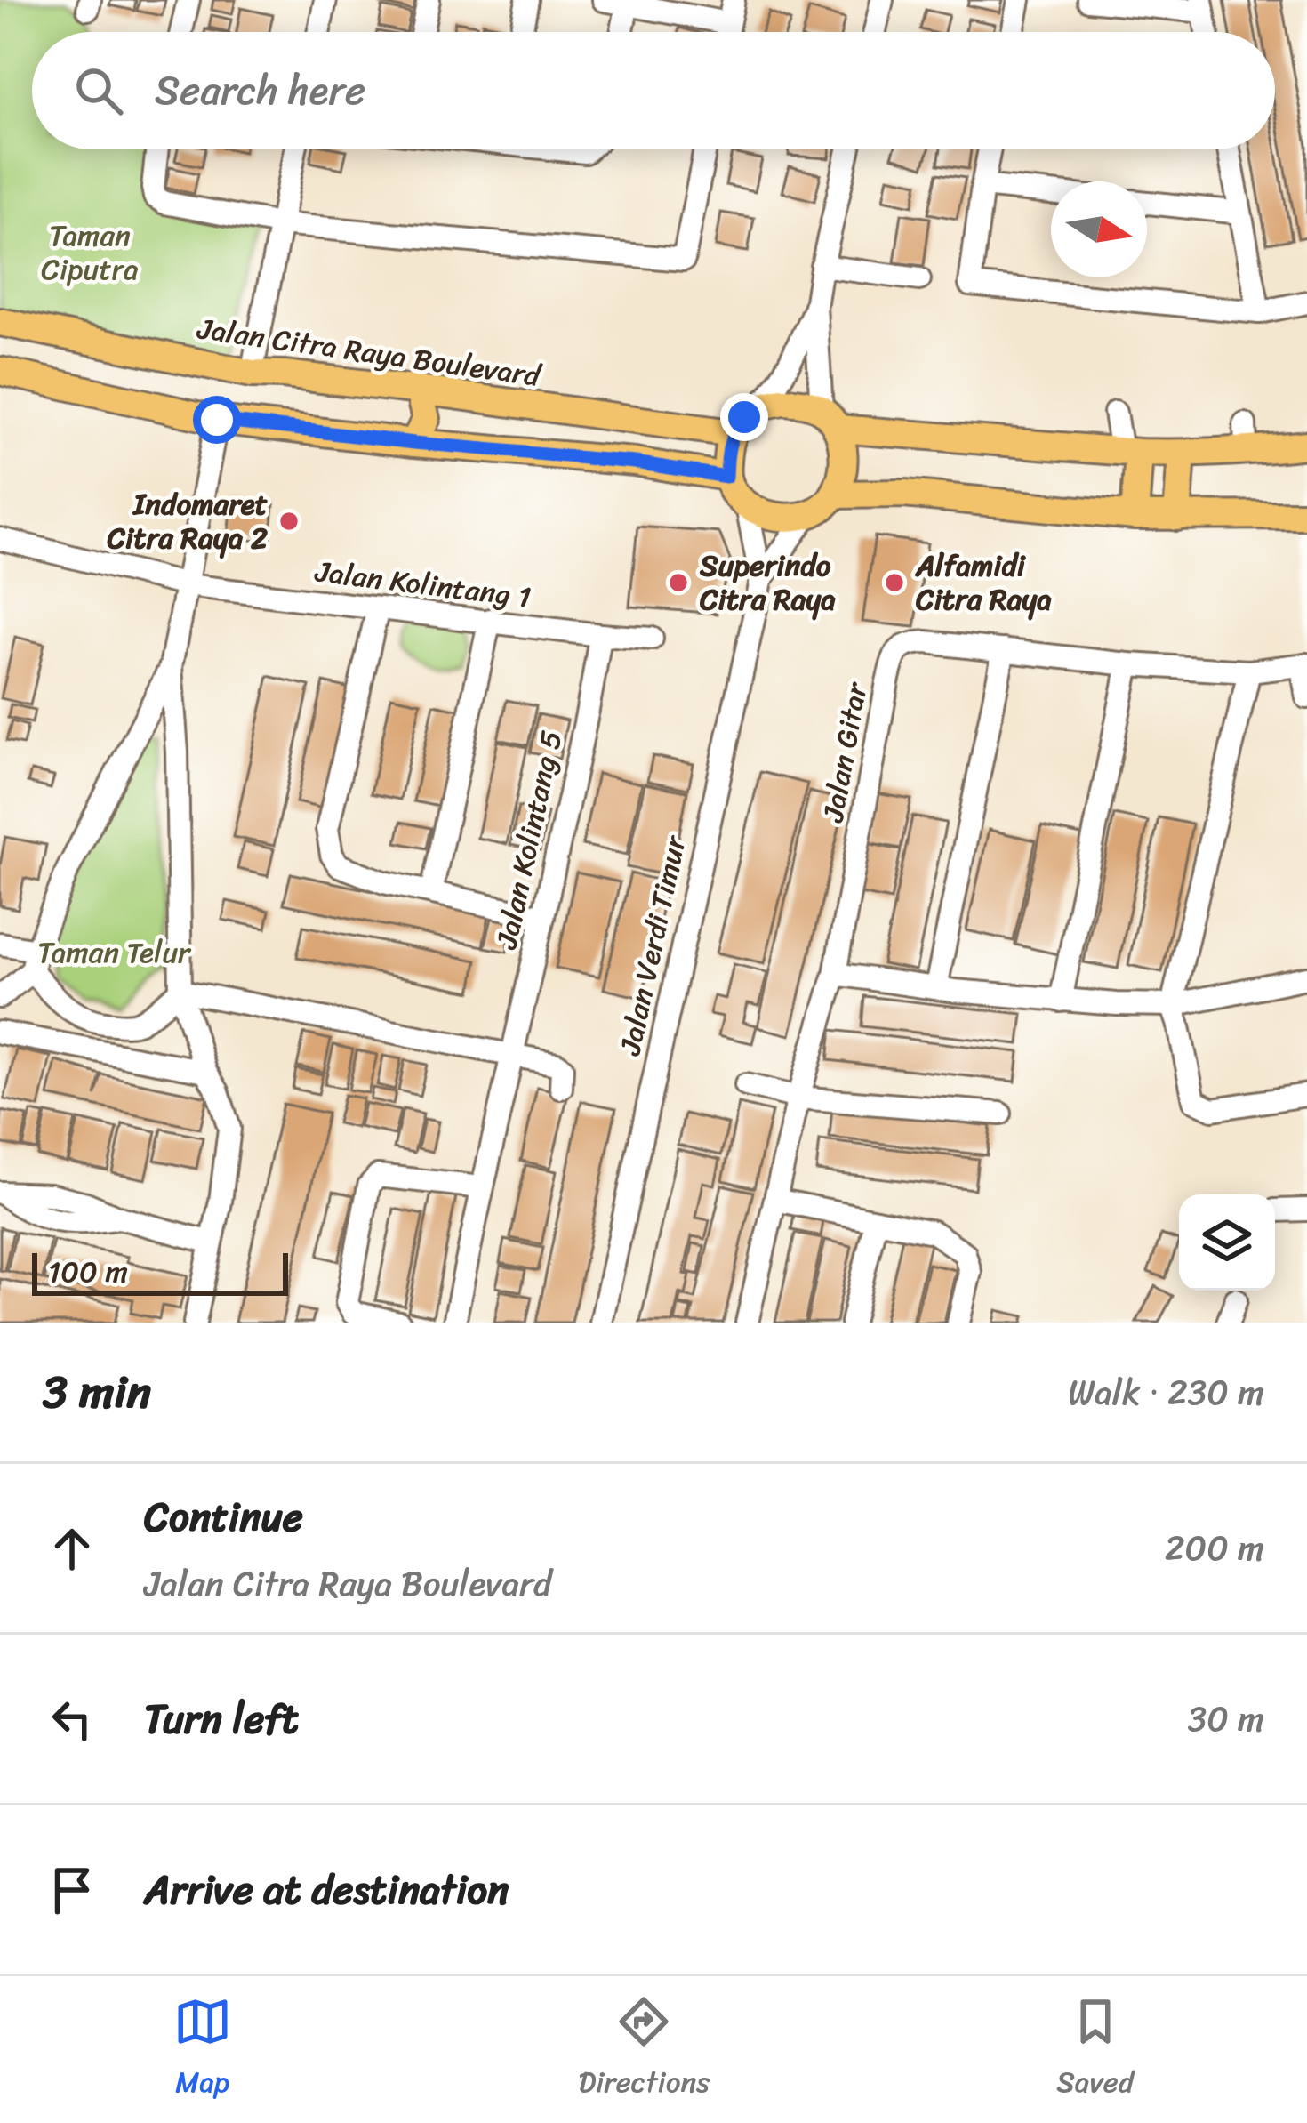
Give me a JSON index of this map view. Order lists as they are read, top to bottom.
{
  "streets": {
    "main road": ["Jalan Citra Raya Boulevard"],
    "street": [
      "Jalan Kolintang 1",
      "Jalan Gitar",
      "Jalan Kolintang 5",
      "Jalan Verdi Timur"
    ]
  },
  "crossings": [
    ["Jalan Citra Raya Boulevard", "Jalan Verdi Timur"],
    ["Jalan Kolintang 1", "Jalan Kolintang 5"]
  ],
  "parks": ["Taman Ciputra", "Taman Telur"],
  "places": ["Indomaret Citra Raya 2", "Superindo Citra Raya", "Alfamidi Citra Raya"],
  "scale_bar": "100 m",
  "north": "right",
  "page": {
    "search": "Search here",
    "scale": "100 m",
    "heading": ["3 min", "Walk · 230 m"],
    "list": [
      ["Continue", "Jalan Citra Raya Boulevard", "200 m"],
      ["Turn left", "30 m"],
      "Arrive at destination"
    ],
    "nav": ["Map", "Directions", "Saved"]
  }
}
